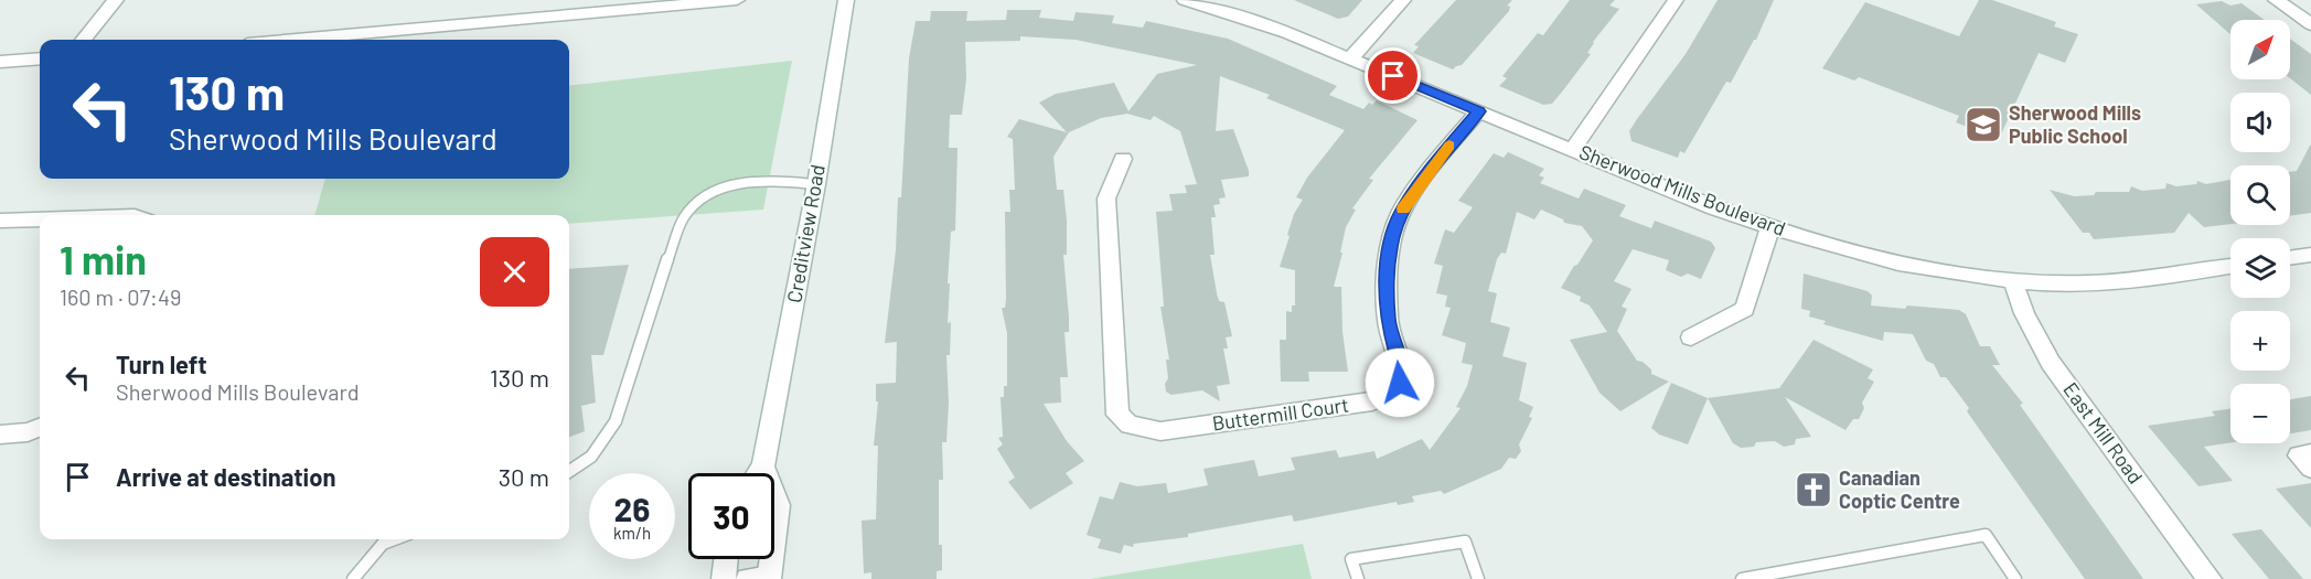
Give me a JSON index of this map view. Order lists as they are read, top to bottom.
{
  "streets": {
    "street": [
      "Sherwood Mills Boulevard",
      "Creditview Road",
      "Buttermill Court",
      "East Mill Road"
    ]
  },
  "crossings": [
    ["Sherwood Mills Boulevard", "Buttermill Court"],
    ["Sherwood Mills Boulevard", "East Mill Road"]
  ],
  "places": {
    "school or university": ["Sherwood Mills Public School"],
    "church": ["Canadian Coptic Centre"]
  },
  "north": "top right",
  "page": {
    "map_buttons": ["+", "−"],
    "turn": ["130 m", "Sherwood Mills Boulevard"],
    "heading": ["1 min", "160 m · 07:49"],
    "list": [
      {
        "name": "Turn left",
        "note": "Sherwood Mills Boulevard",
        "value": "130 m"
      },
      {
        "name": "Arrive at destination",
        "value": "30 m"
      }
    ],
    "speed": "26 km/h",
    "limit": "30"
  }
}
